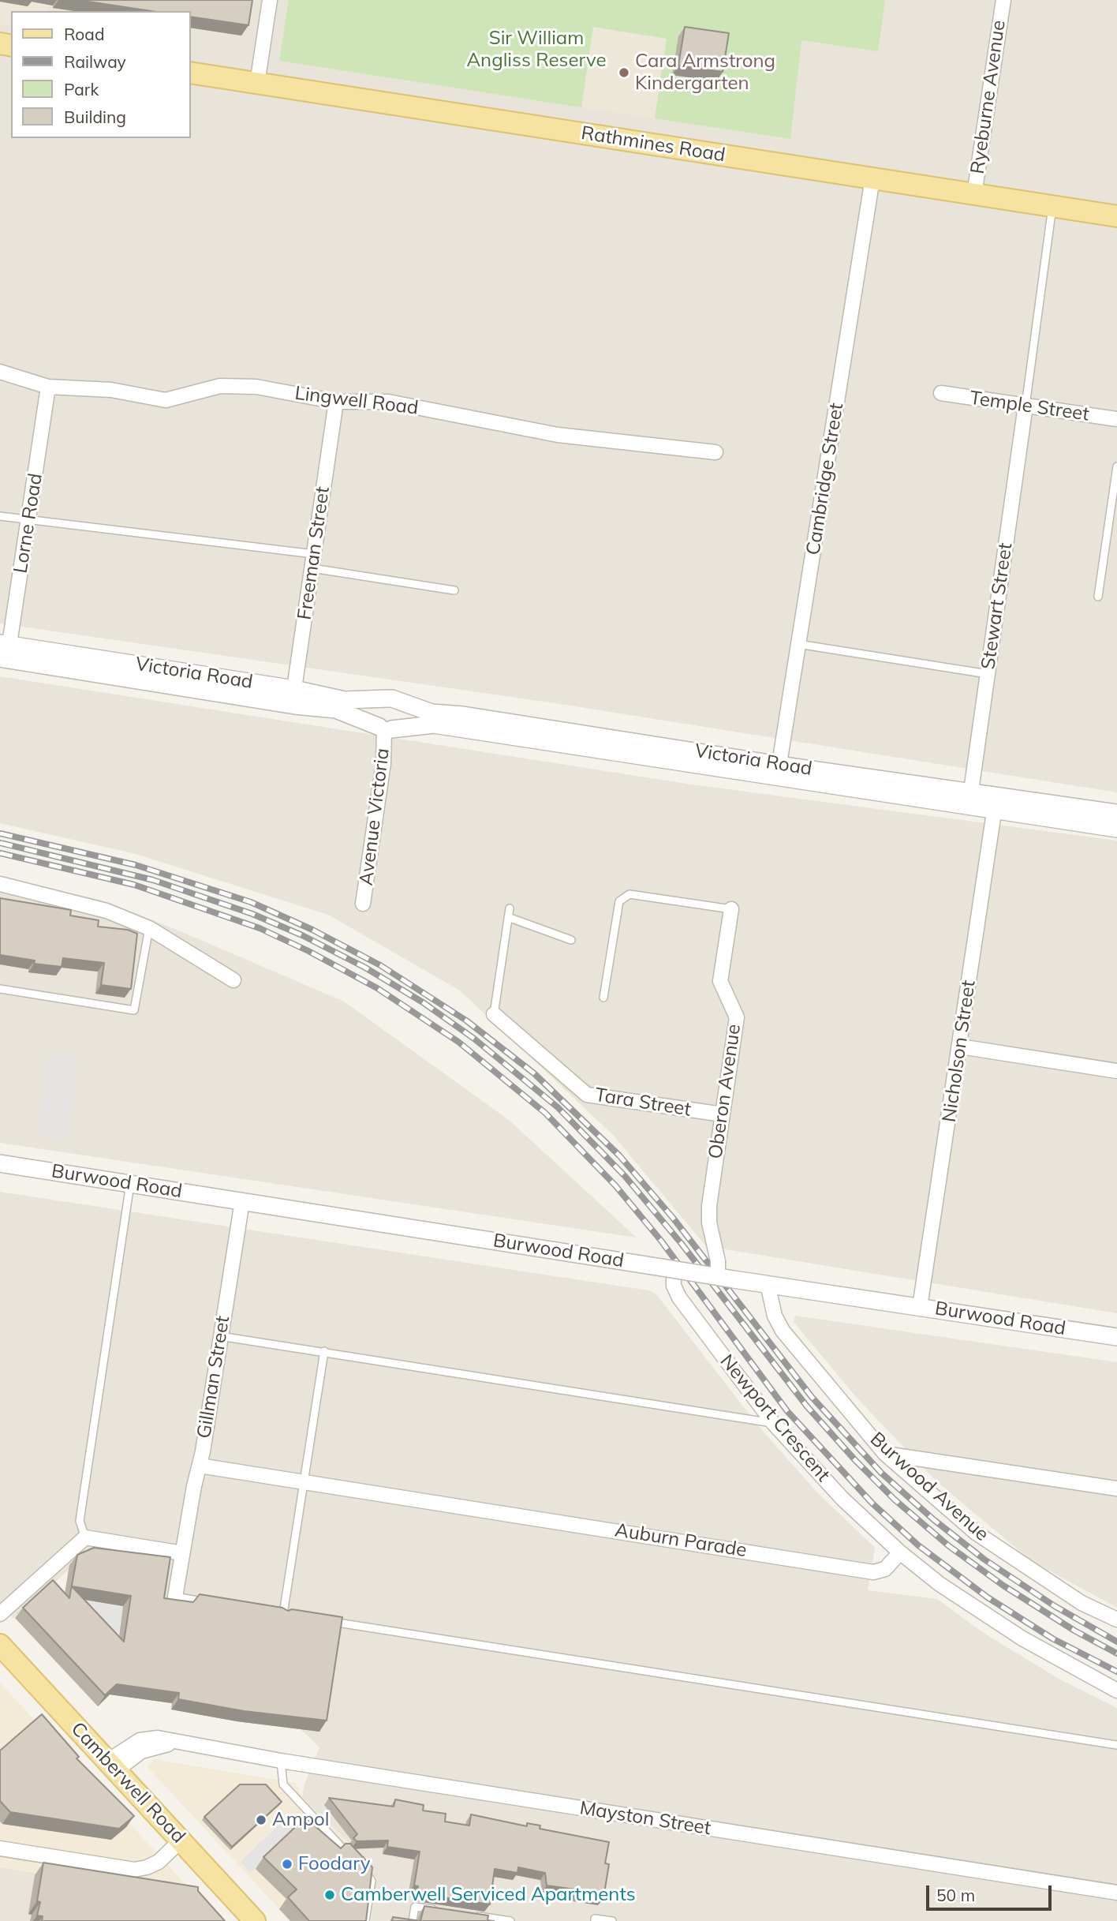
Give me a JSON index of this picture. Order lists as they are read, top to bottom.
{
  "streets": {
    "main road": ["Rathmines Road", "Camberwell Road"],
    "street": [
      "Ryeburne Avenue",
      "Lingwell Road",
      "Temple Street",
      "Cambridge Street",
      "Lorne Road",
      "Freeman Street",
      "Stewart Street",
      "Victoria Road",
      "Avenue Victoria",
      "Nicholson Street",
      "Oberon Avenue",
      "Tara Street",
      "Burwood Road",
      "Gillman Street",
      "Newport Crescent",
      "Burwood Avenue",
      "Auburn Parade",
      "Mayston Street"
    ]
  },
  "crossings": [
    ["Ryeburne Avenue", "Rathmines Road"],
    ["Rathmines Road", "Cambridge Street"],
    ["Lingwell Road", "Lorne Road"],
    ["Lingwell Road", "Freeman Street"],
    ["Temple Street", "Stewart Street"],
    ["Cambridge Street", "Victoria Road"],
    ["Lorne Road", "Victoria Road"],
    ["Freeman Street", "Victoria Road"],
    ["Stewart Street", "Victoria Road"],
    ["Victoria Road", "Avenue Victoria"],
    ["Victoria Road", "Nicholson Street"],
    ["Nicholson Street", "Burwood Road"],
    ["Oberon Avenue", "Tara Street"],
    ["Oberon Avenue", "Burwood Road"],
    ["Burwood Road", "Gillman Street"],
    ["Burwood Road", "Newport Crescent"],
    ["Burwood Road", "Burwood Avenue"],
    ["Gillman Street", "Auburn Parade"],
    ["Newport Crescent", "Auburn Parade"],
    ["Camberwell Road", "Mayston Street"]
  ],
  "parks": ["Sir William Angliss Reserve"],
  "places": [
    "Cara Armstrong Kindergarten",
    "Ampol",
    "Foodary",
    "Camberwell Serviced Apartments"
  ],
  "legend": [
    "Road",
    "Railway",
    "Park",
    "Building"
  ],
  "scale_bar": "50 m"
}
